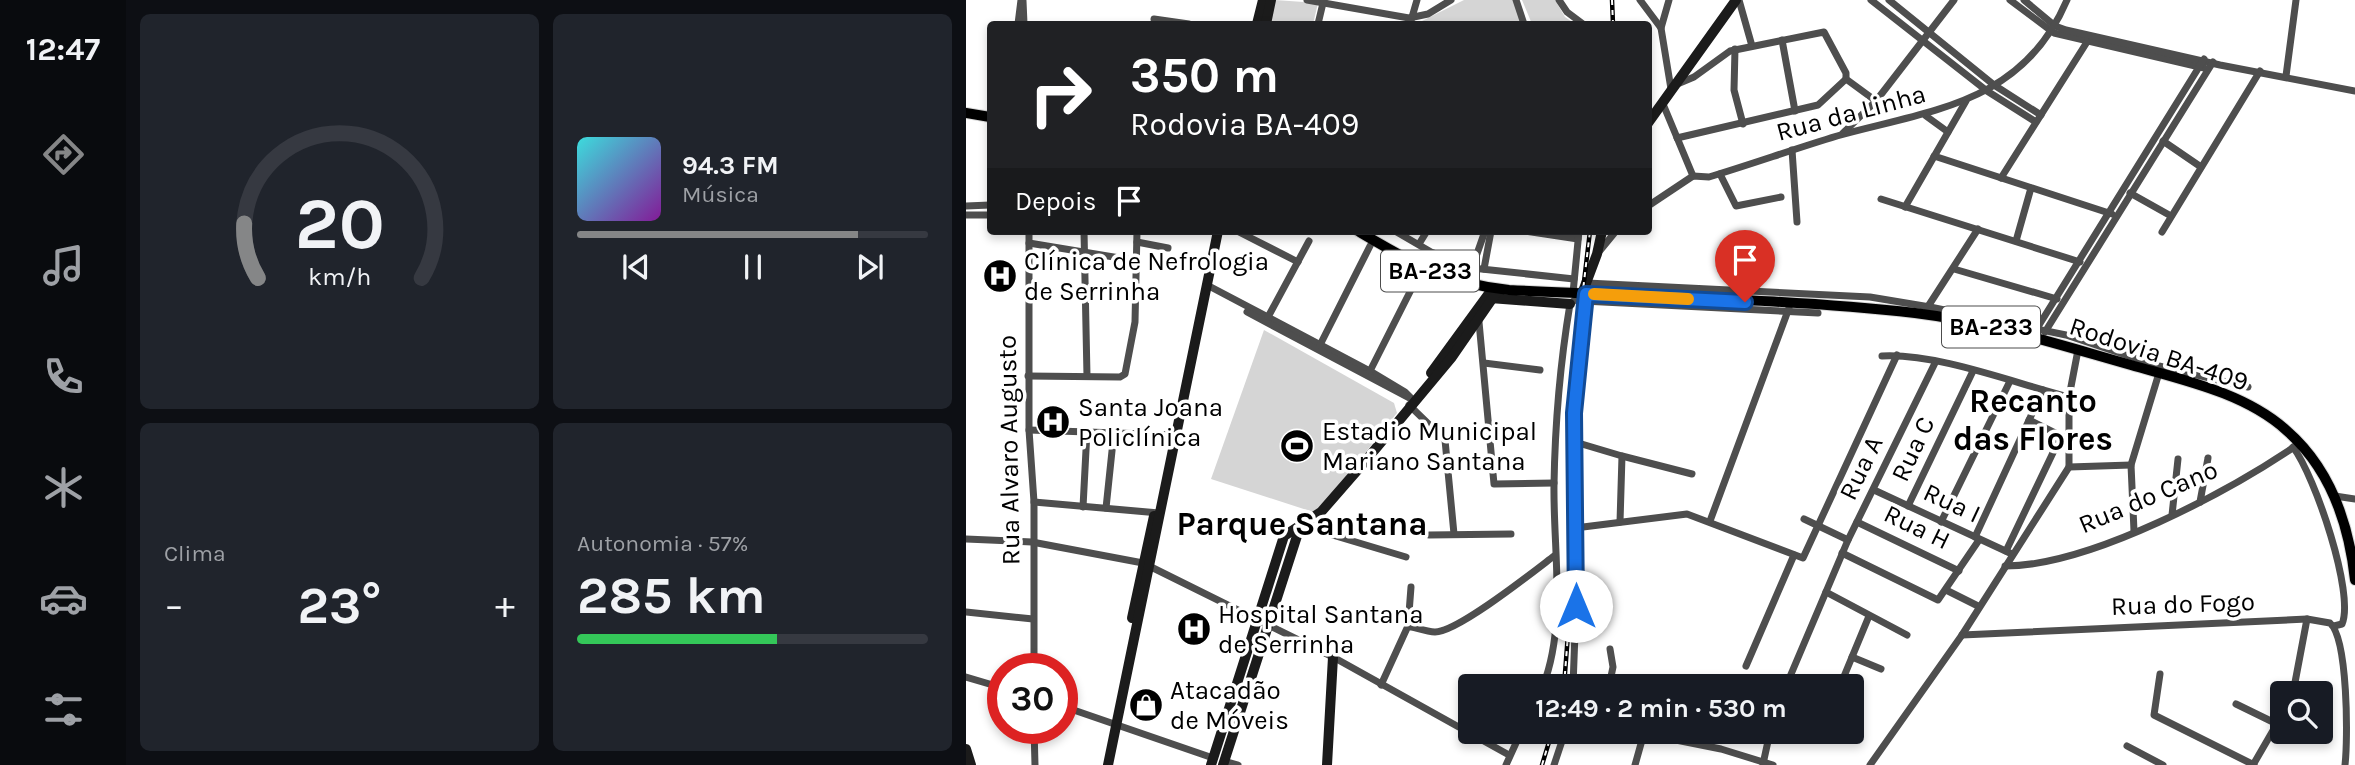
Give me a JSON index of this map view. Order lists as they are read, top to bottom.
{
  "streets": {
    "main road": ["BA-233", "Rodovia BA-409"],
    "street": [
      "Rua da Linha",
      "Rua C",
      "Rua Alvaro Augusto",
      "Rua A",
      "Rua do Cano",
      "Rua I",
      "Rua H",
      "Rua do Fogo"
    ]
  },
  "crossings": [
    ["BA-233", "Rodovia BA-409"],
    ["Rodovia BA-409", "Rua do Cano"],
    ["Rua C", "Rua I"],
    ["Rua A", "Rua I"],
    ["Rua A", "Rua H"]
  ],
  "districts": ["Recanto das Flores", "Parque Santana"],
  "places": {
    "hospital": ["Clínica de Nefrologia de Serrinha", "Santa Joana Policlínica", "Hospital Santana de Serrinha"],
    "sports": ["Estadio Municipal Mariano Santana"],
    "shop": ["Atacadão de Móveis"]
  },
  "page": {
    "tabs": "12:47",
    "turn": ["350 m", "Rodovia BA-409"],
    "song": ["94.3 FM", "Música"],
    "then": "Depois",
    "tile": [
      "Clima",
      ["Autonomia · 57%", "285 km"]
    ],
    "heat": ["−", "23°", "+"],
    "limit": "30",
    "trip": "12:49 · 2 min · 530 m",
    "gauge": ["20", "km/h"]
  }
}
